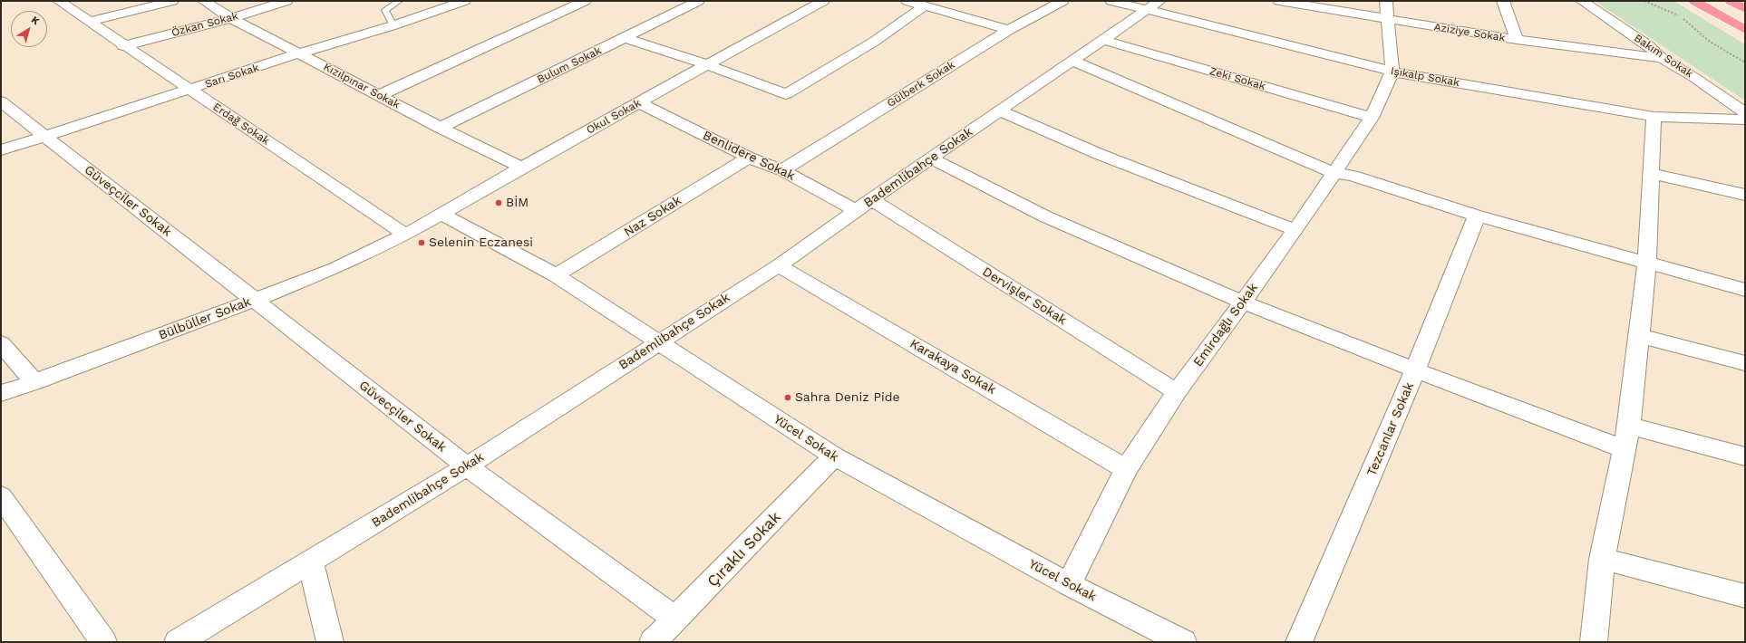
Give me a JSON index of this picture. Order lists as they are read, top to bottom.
{
  "streets": {
    "street": [
      "Özkan Sokak",
      "Aziziye Sokak",
      "Bakım Sokak",
      "Bulum Sokak",
      "Sarı Sokak",
      "Işıkalp Sokak",
      "Zeki Sokak",
      "Gülberk Sokak",
      "Kızılpınar Sokak",
      "Okul Sokak",
      "Erdağ Sokak",
      "Benlidere Sokak",
      "Bademlibahçe Sokak",
      "Güveçciler Sokak",
      "Naz Sokak",
      "Dervişler Sokak",
      "Bülbüller Sokak",
      "Emirdağlı Sokak",
      "Karakaya Sokak",
      "Güvecçiler Sokak",
      "Tezcanlar Sokak",
      "Yücel Sokak",
      "Çıraklı Sokak"
    ]
  },
  "crossings": [
    ["Özkan Sokak", "Kızılpınar Sokak"],
    ["Özkan Sokak", "Erdağ Sokak"],
    ["Aziziye Sokak", "Bakım Sokak"],
    ["Bulum Sokak", "Kızılpınar Sokak"],
    ["Sarı Sokak", "Kızılpınar Sokak"],
    ["Sarı Sokak", "Erdağ Sokak"],
    ["Sarı Sokak", "Güveçciler Sokak"],
    ["Işıkalp Sokak", "Bademlibahçe Sokak"],
    ["Işıkalp Sokak", "Emirdağlı Sokak"],
    ["Zeki Sokak", "Bademlibahçe Sokak"],
    ["Zeki Sokak", "Emirdağlı Sokak"],
    ["Gülberk Sokak", "Benlidere Sokak"],
    ["Kızılpınar Sokak", "Okul Sokak"],
    ["Okul Sokak", "Erdağ Sokak"],
    ["Okul Sokak", "Benlidere Sokak"],
    ["Okul Sokak", "Bülbüller Sokak"],
    ["Okul Sokak", "Yücel Sokak"],
    ["Erdağ Sokak", "Bülbüller Sokak"],
    ["Benlidere Sokak", "Bademlibahçe Sokak"],
    ["Benlidere Sokak", "Naz Sokak"],
    ["Benlidere Sokak", "Dervişler Sokak"],
    ["Bademlibahçe Sokak", "Dervişler Sokak"],
    ["Bademlibahçe Sokak", "Karakaya Sokak"],
    ["Bademlibahçe Sokak", "Güvecçiler Sokak"],
    ["Bademlibahçe Sokak", "Yücel Sokak"],
    ["Güveçciler Sokak", "Bülbüller Sokak"],
    ["Güveçciler Sokak", "Güvecçiler Sokak"],
    ["Naz Sokak", "Yücel Sokak"],
    ["Dervişler Sokak", "Emirdağlı Sokak"],
    ["Bülbüller Sokak", "Güvecçiler Sokak"],
    ["Emirdağlı Sokak", "Karakaya Sokak"],
    ["Emirdağlı Sokak", "Yücel Sokak"],
    ["Güvecçiler Sokak", "Çıraklı Sokak"],
    ["Yücel Sokak", "Çıraklı Sokak"]
  ],
  "places": ["BİM", "Selenin Eczanesi", "Sahra Deniz Pide"],
  "north": "top right"
}
